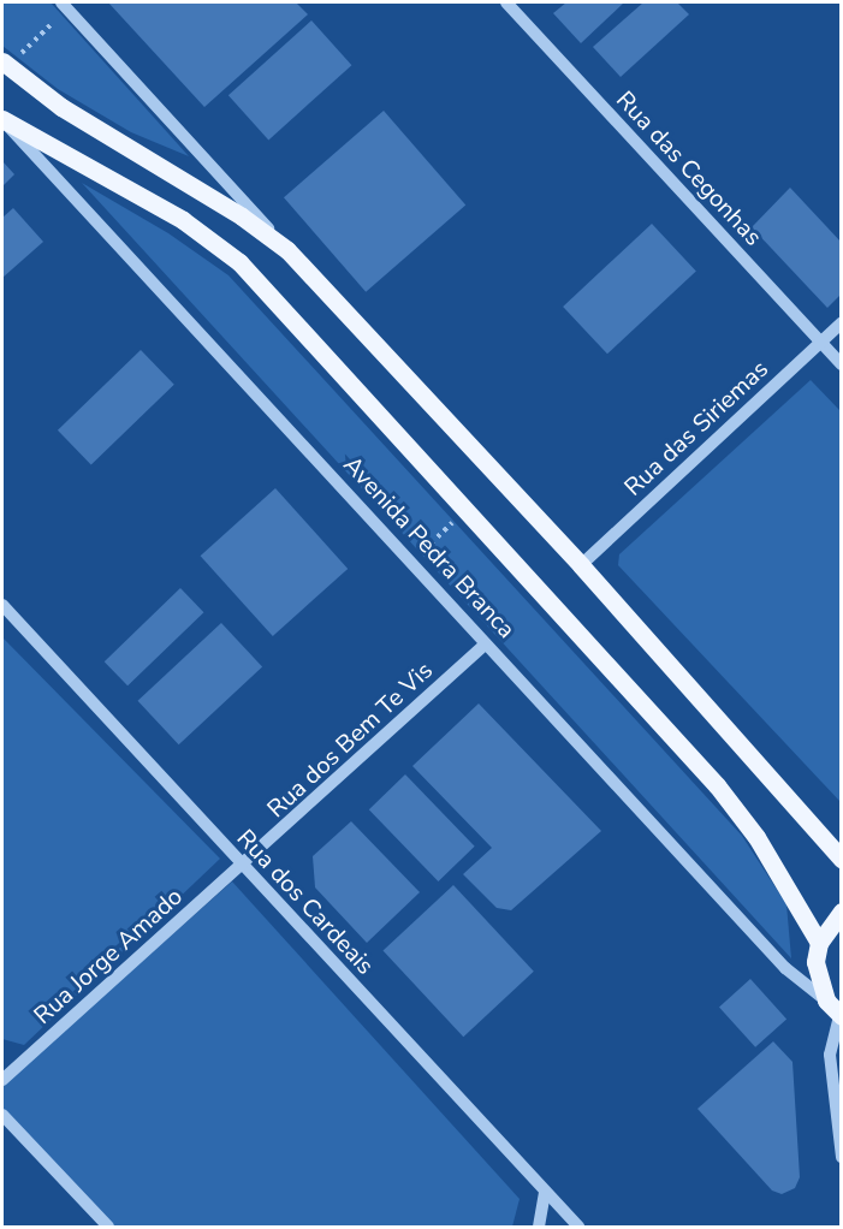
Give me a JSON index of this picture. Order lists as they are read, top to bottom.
{
  "streets": {
    "main road": ["Avenida Pedra Branca"],
    "street": [
      "Rua das Cegonhas",
      "Rua das Siriemas",
      "Rua dos Bem Te Vis",
      "Rua dos Cardeais",
      "Rua Jorge Amado"
    ]
  },
  "crossings": [
    ["Rua das Cegonhas", "Rua das Siriemas"],
    ["Avenida Pedra Branca", "Rua dos Bem Te Vis"],
    ["Rua dos Bem Te Vis", "Rua dos Cardeais"],
    ["Rua dos Bem Te Vis", "Rua Jorge Amado"],
    ["Rua dos Cardeais", "Rua Jorge Amado"]
  ]
}
